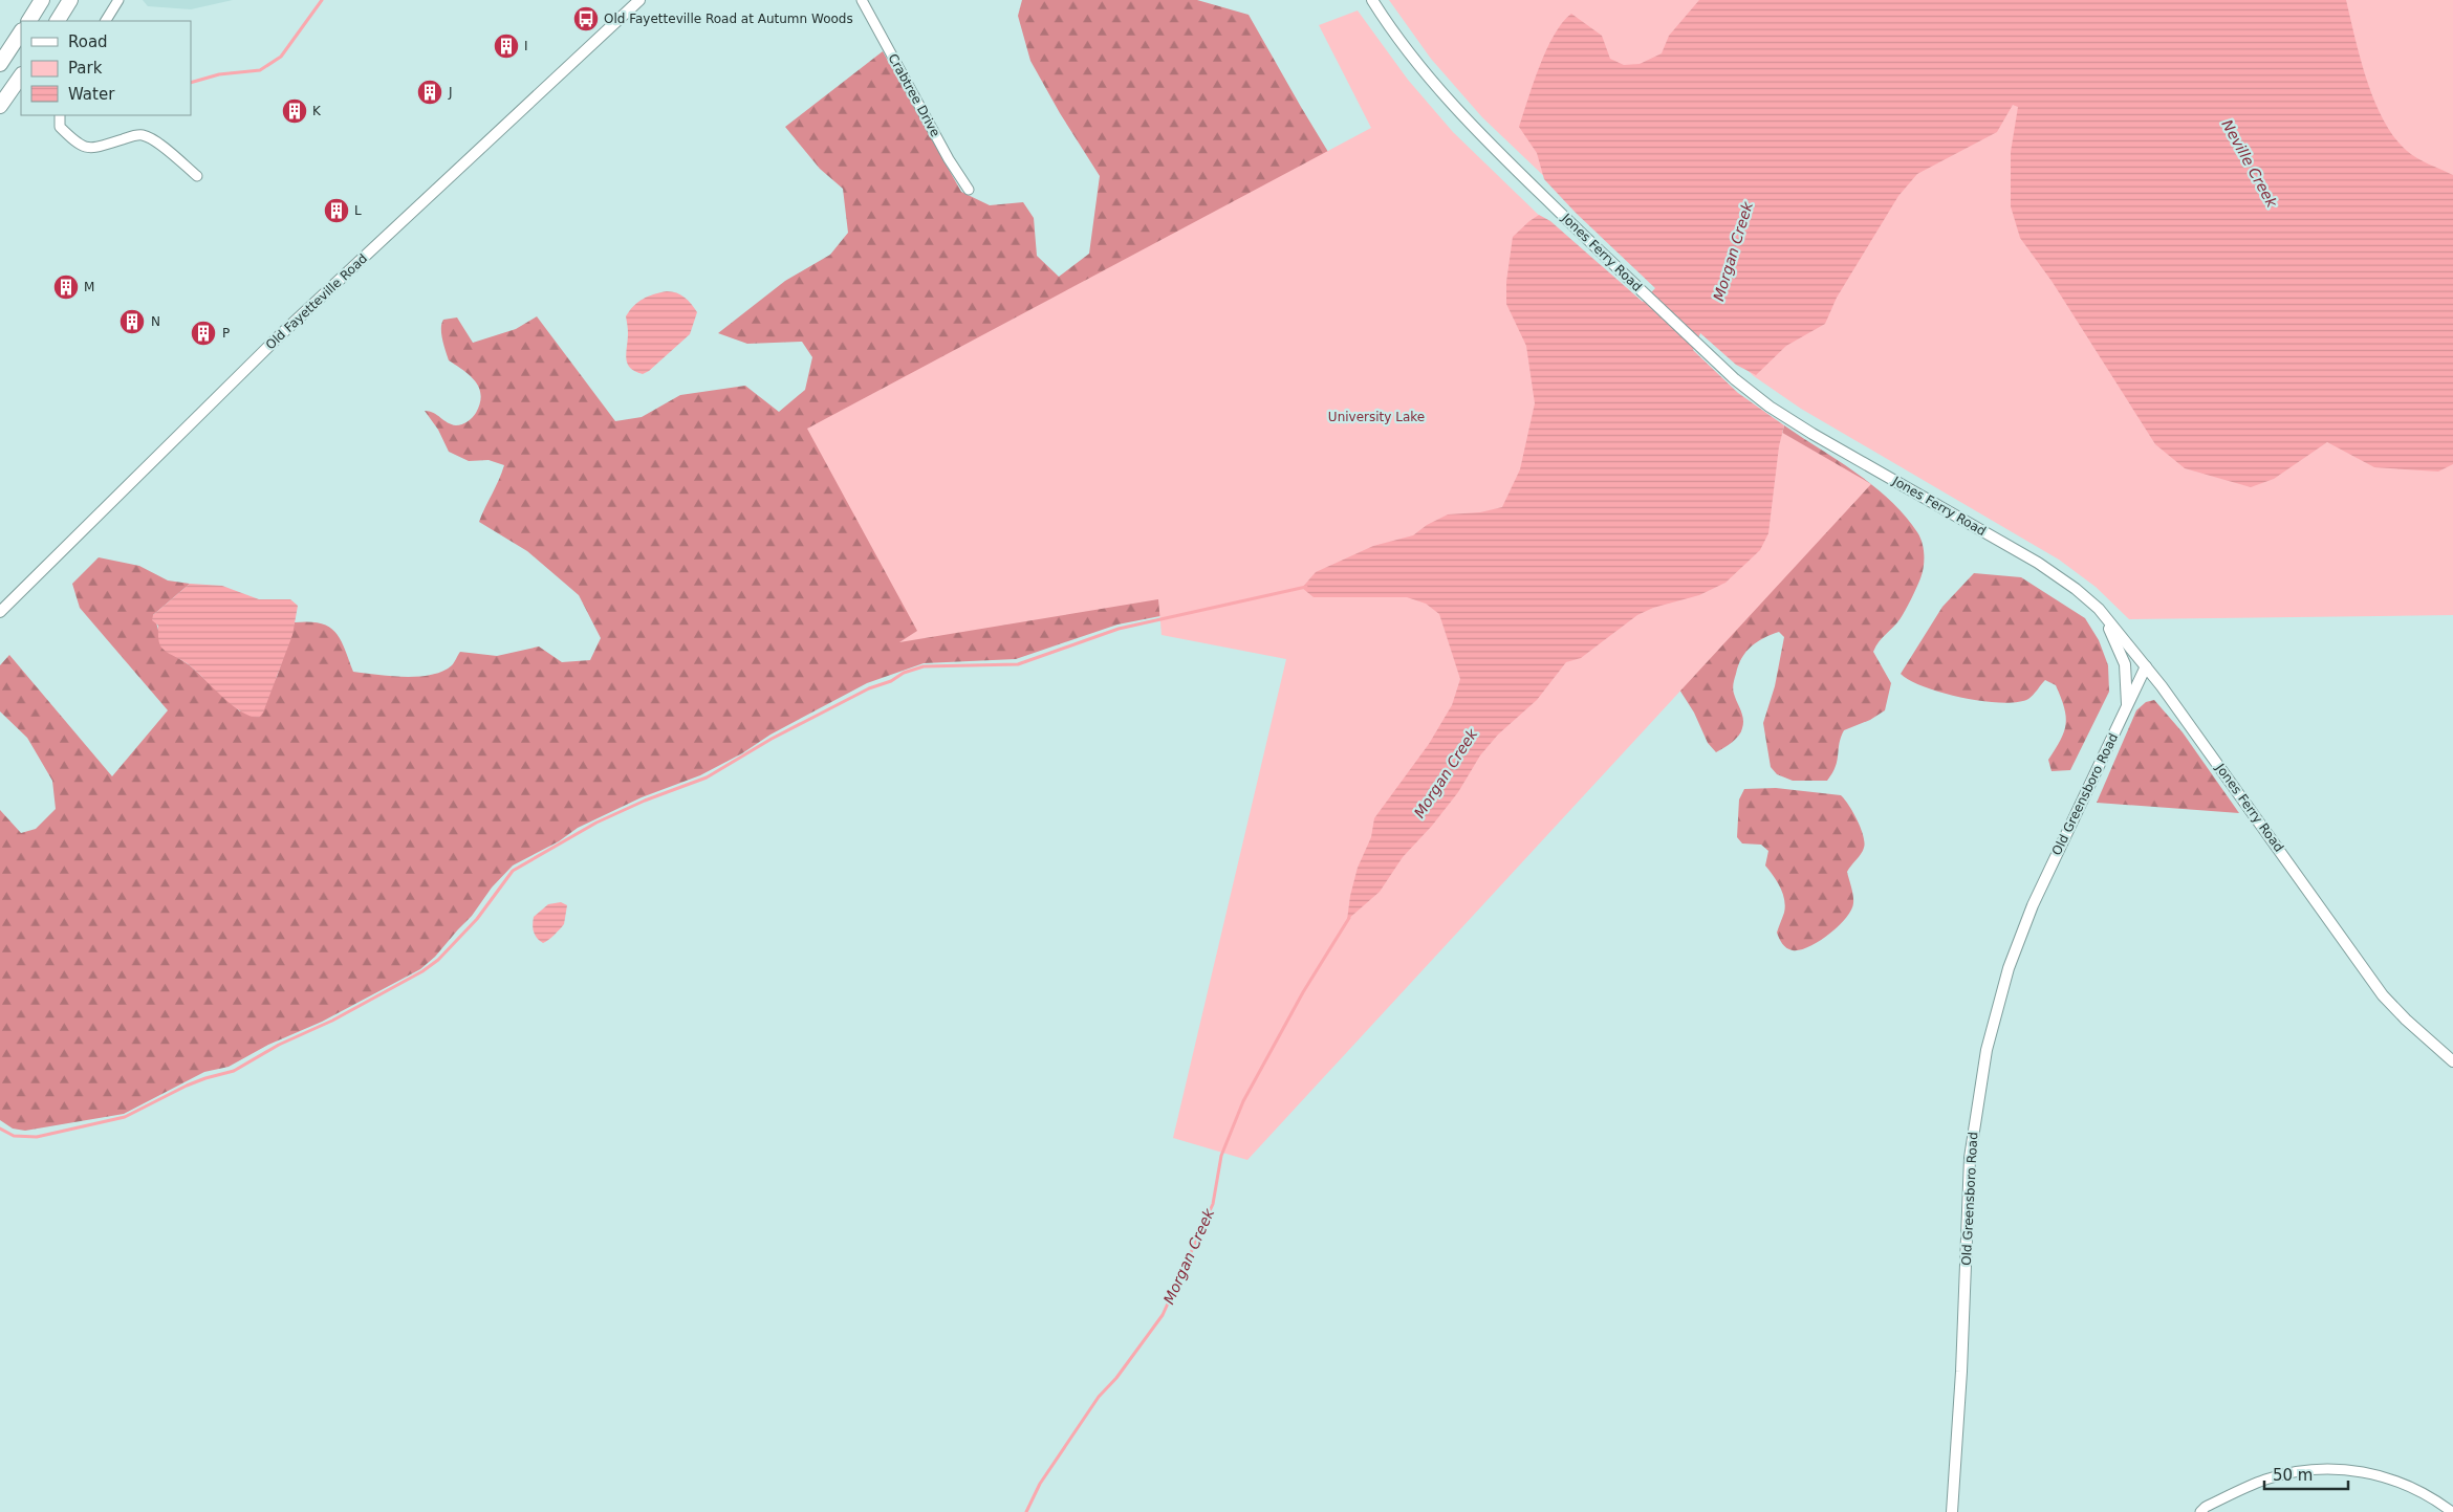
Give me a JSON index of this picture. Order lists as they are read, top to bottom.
{
  "streets": {
    "street": [
      "Crabtree Drive",
      "Jones Ferry Road",
      "Old Fayetteville Road",
      "Old Greensboro Road"
    ]
  },
  "crossings": [
    ["Jones Ferry Road", "Old Greensboro Road"]
  ],
  "water": ["Neville Creek", "Morgan Creek"],
  "parks": ["University Lake"],
  "places": {
    "bus stop": ["Old Fayetteville Road at Autumn Woods"],
    "building": [
      "I",
      "J",
      "K",
      "L",
      "M",
      "N",
      "P"
    ]
  },
  "legend": ["Road", "Park", "Water"],
  "scale_bar": "50 m"
}
